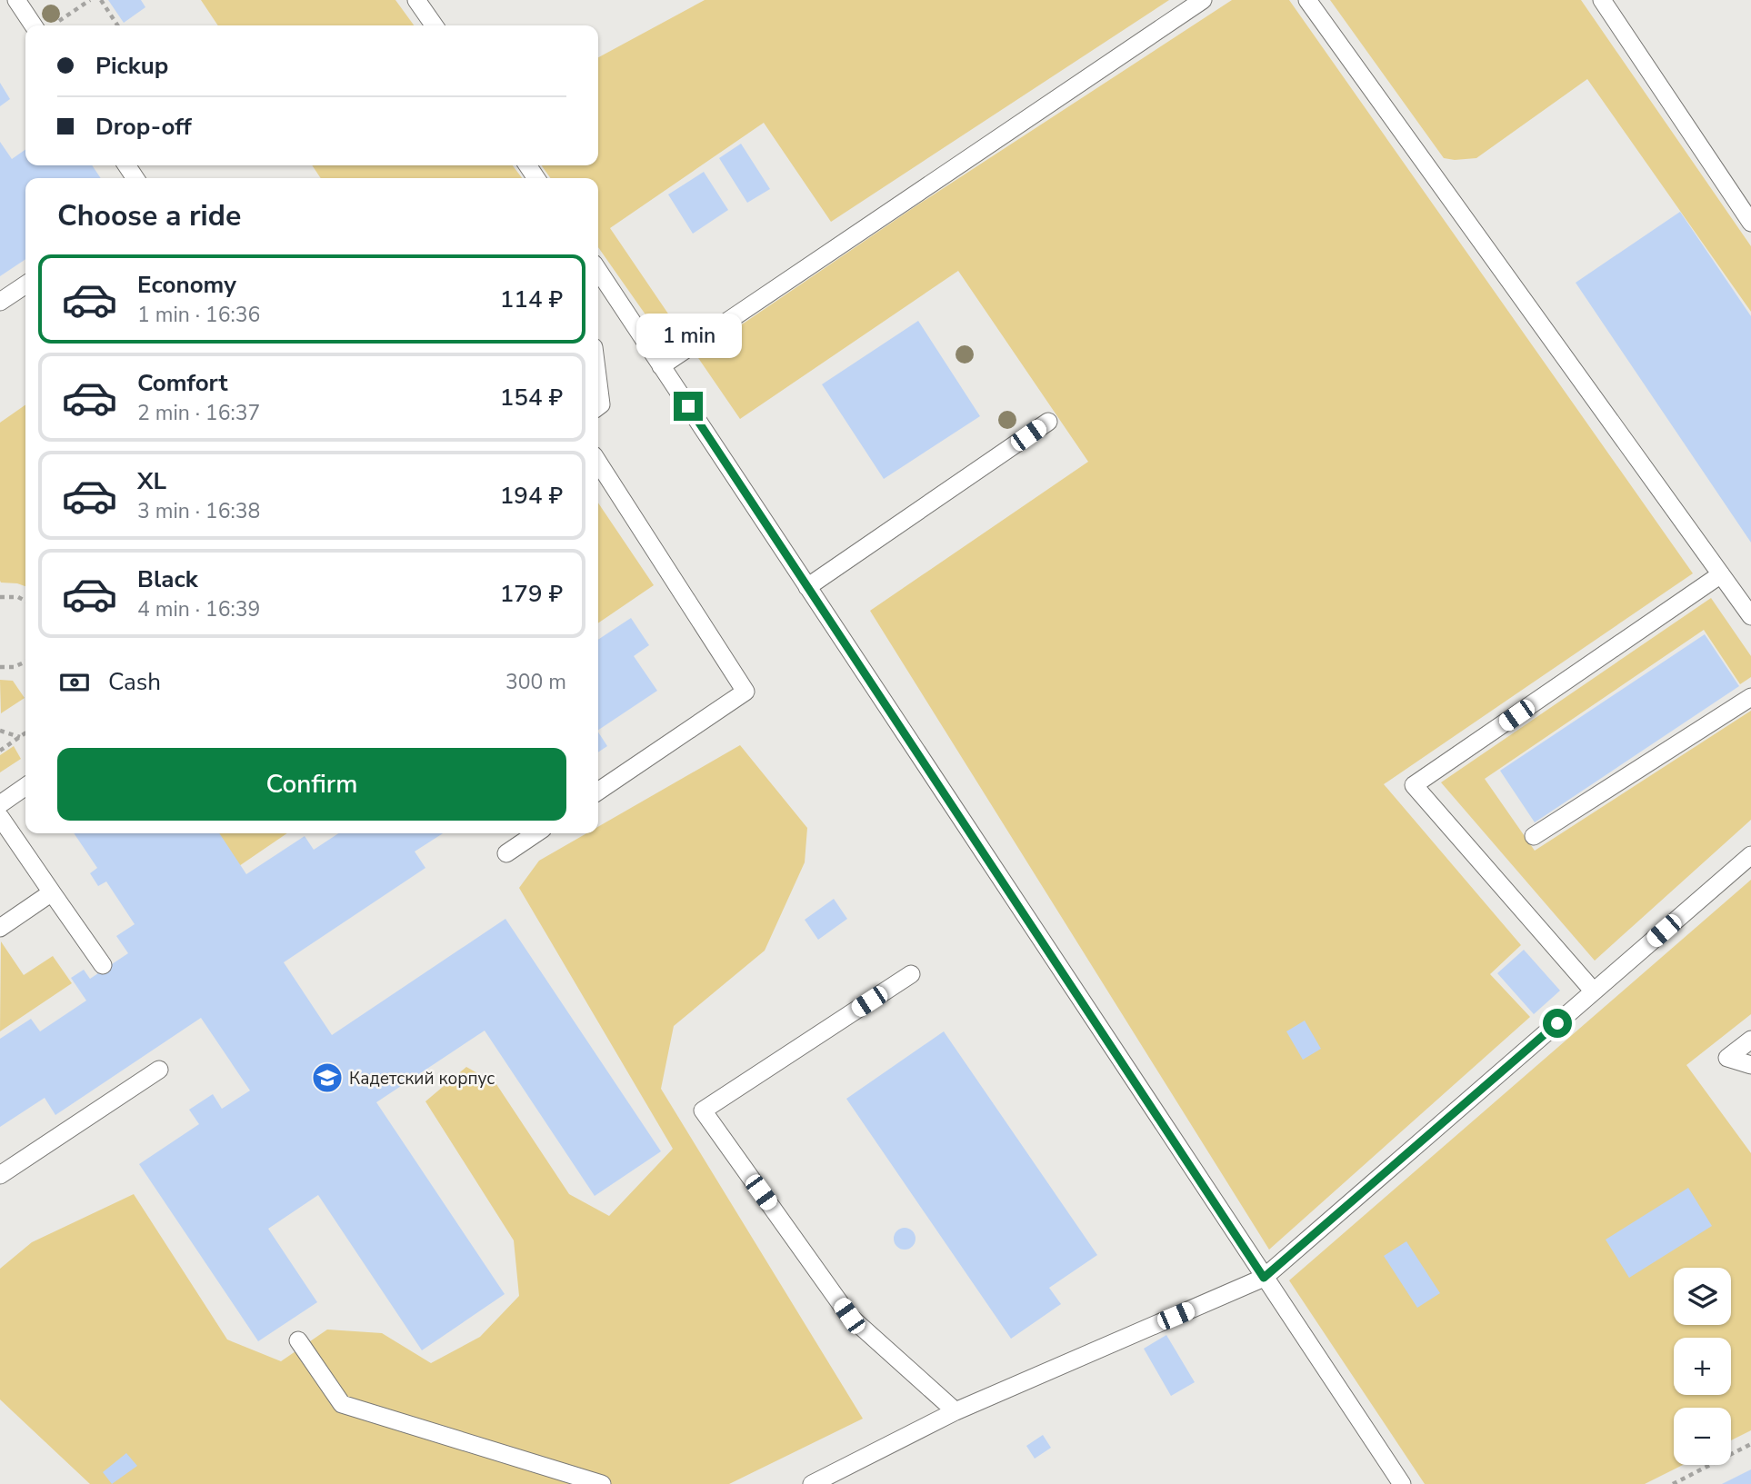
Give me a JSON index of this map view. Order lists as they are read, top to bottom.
{
  "places": {
    "school or university": ["Кадетский корпус"]
  },
  "page": {
    "banner": ["Pickup", "Drop-off"],
    "heading": "Choose a ride",
    "list": [
      {
        "name": "Economy",
        "note": "1 min · 16:36",
        "value": "114 ₽"
      },
      {
        "name": "Comfort",
        "note": "2 min · 16:37",
        "value": "154 ₽"
      },
      {
        "name": "XL",
        "note": "3 min · 16:38",
        "value": "194 ₽"
      },
      {
        "name": "Black",
        "note": "4 min · 16:39",
        "value": "179 ₽"
      }
    ],
    "bubble": "1 min",
    "pay": ["Cash", "300 m"],
    "buttons": "Confirm",
    "map_buttons": ["+", "−"]
  }
}
